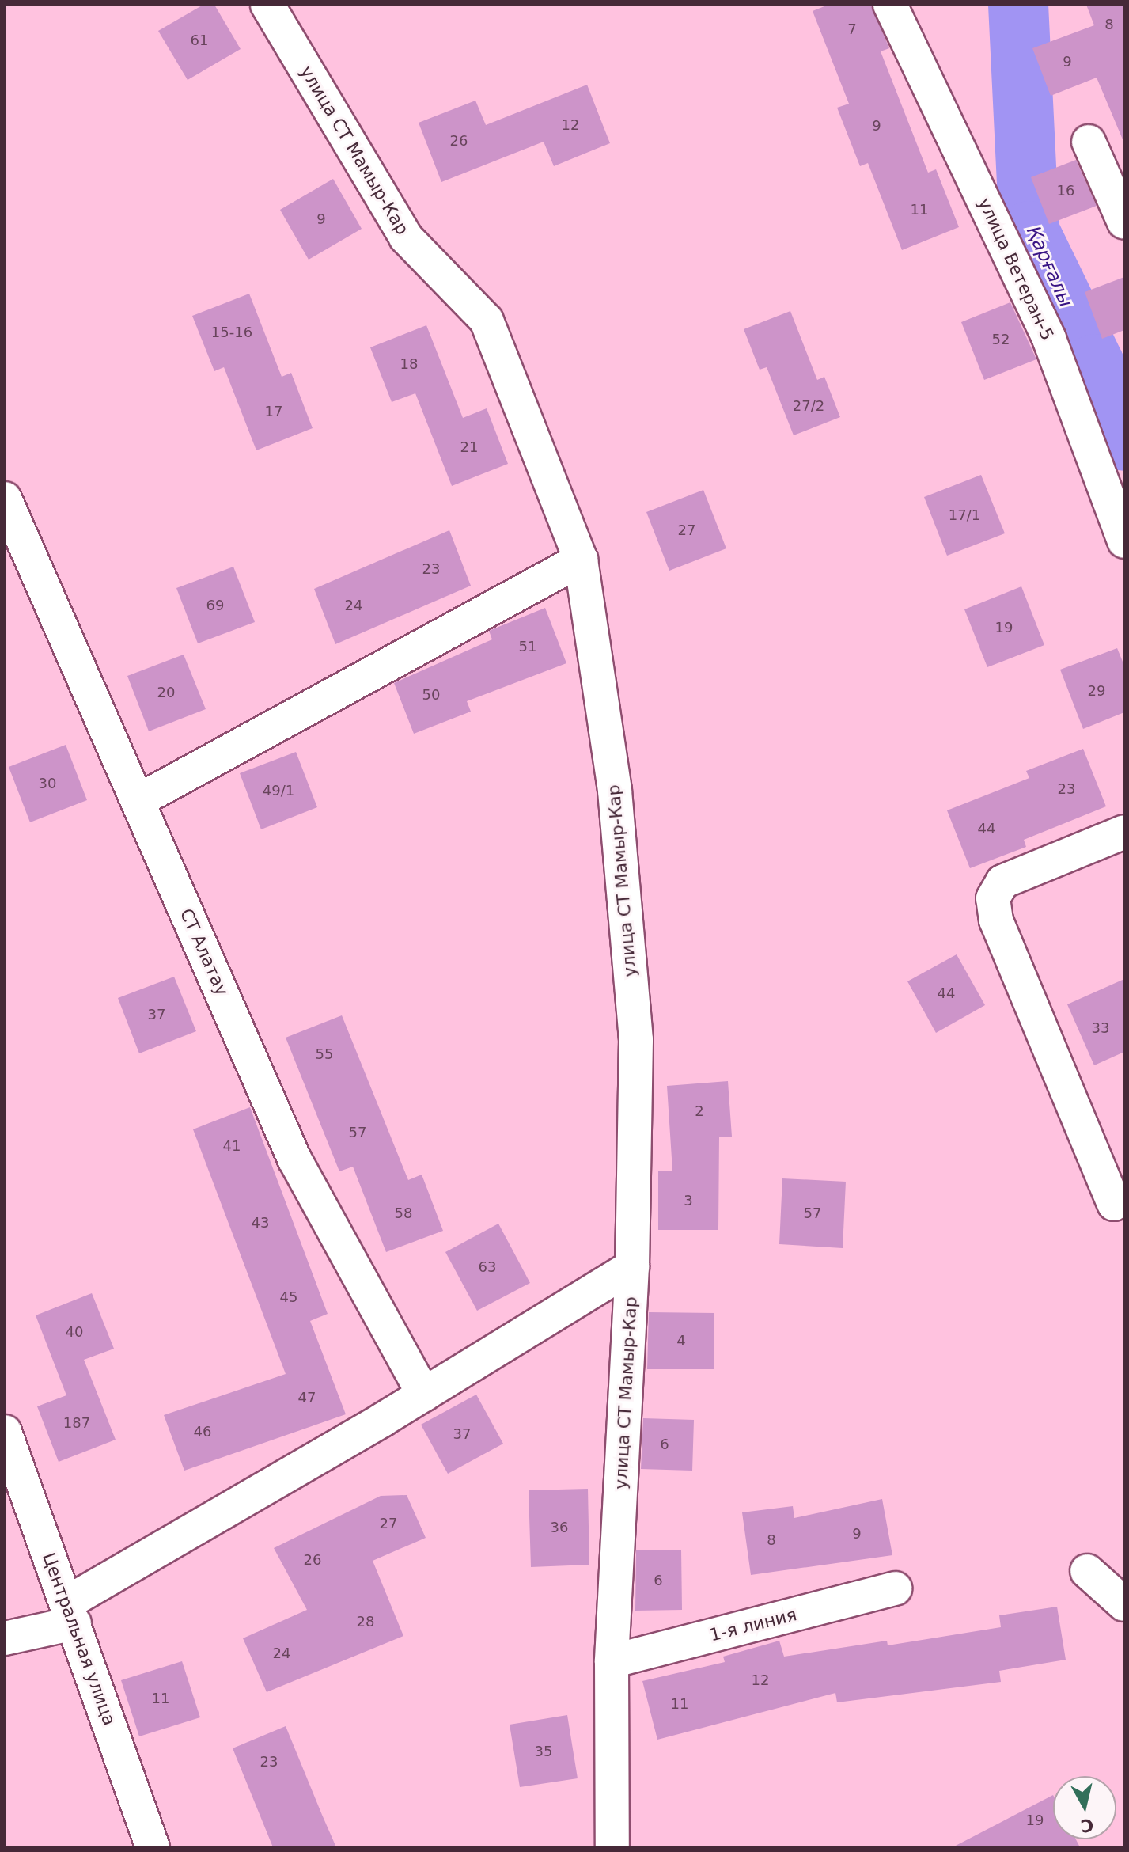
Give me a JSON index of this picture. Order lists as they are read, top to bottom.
{
  "streets": {
    "street": [
      "улица СТ Мамыр-Кар",
      "улица Ветеран-5",
      "СТ Алатау",
      "1-я линия",
      "Центральная улица"
    ]
  },
  "crossings": [
    ["улица СТ Мамыр-Кар", "1-я линия"]
  ],
  "water": ["Қарғалы"],
  "house_numbers": [
    "8",
    "7",
    "61",
    "9",
    "12",
    "9",
    "26",
    "16",
    "11",
    "9",
    "15-16",
    "52",
    "18",
    "27/2",
    "17",
    "21",
    "17/1",
    "27",
    "23",
    "69",
    "24",
    "19",
    "51",
    "29",
    "20",
    "50",
    "30",
    "23",
    "49/1",
    "44",
    "44",
    "37",
    "33",
    "55",
    "2",
    "57",
    "41",
    "3",
    "58",
    "57",
    "43",
    "63",
    "45",
    "40",
    "4",
    "47",
    "187",
    "46",
    "37",
    "6",
    "27",
    "36",
    "9",
    "8",
    "26",
    "6",
    "28",
    "24",
    "12",
    "11",
    "11",
    "35",
    "23",
    "19"
  ],
  "north": "bottom"
}
